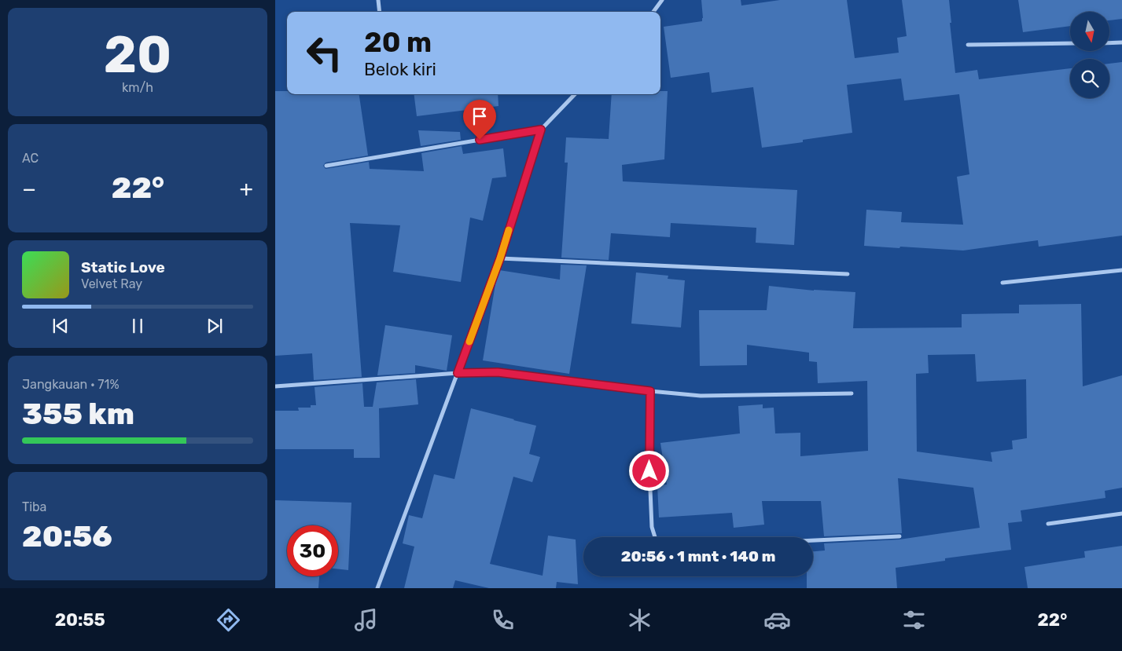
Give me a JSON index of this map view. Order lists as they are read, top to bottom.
{
  "north": "bottom",
  "page": {
    "tile": [
      ["20", "km/h"],
      "AC",
      ["Jangkauan · 71%", "355 km"],
      ["Tiba", "20:56"]
    ],
    "turn": ["20 m", "Belok kiri"],
    "heat": ["−", "22°", "+"],
    "song": ["Static Love", "Velvet Ray"],
    "limit": "30",
    "trip": "20:56 · 1 mnt · 140 m",
    "tabs": ["20:55", "22°"]
  }
}
